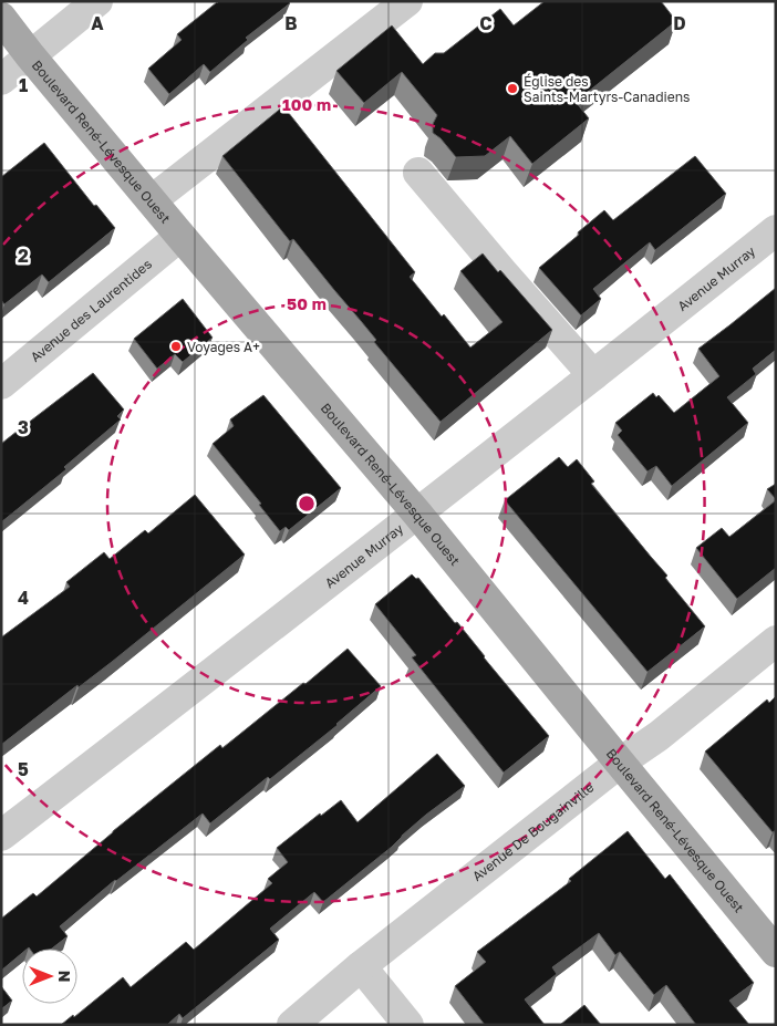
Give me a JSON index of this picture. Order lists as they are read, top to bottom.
{
  "streets": {
    "main road": ["Boulevard René-Lévesque Ouest"],
    "street": ["Avenue Murray", "Avenue des Laurentides", "Avenue De Bougainville"]
  },
  "crossings": [
    ["Boulevard René-Lévesque Ouest", "Avenue Murray"],
    ["Boulevard René-Lévesque Ouest", "Avenue des Laurentides"],
    ["Boulevard René-Lévesque Ouest", "Avenue De Bougainville"]
  ],
  "places": ["Église des Saints-Martyrs-Canadiens", "Voyages A+"],
  "north": "right",
  "grid": {
    "columns": [
      "A",
      "B",
      "C",
      "D"
    ],
    "rows": [
      "1",
      "2",
      "3",
      "4",
      "5"
    ]
  },
  "rings": ["100 m", "50 m"]
}
